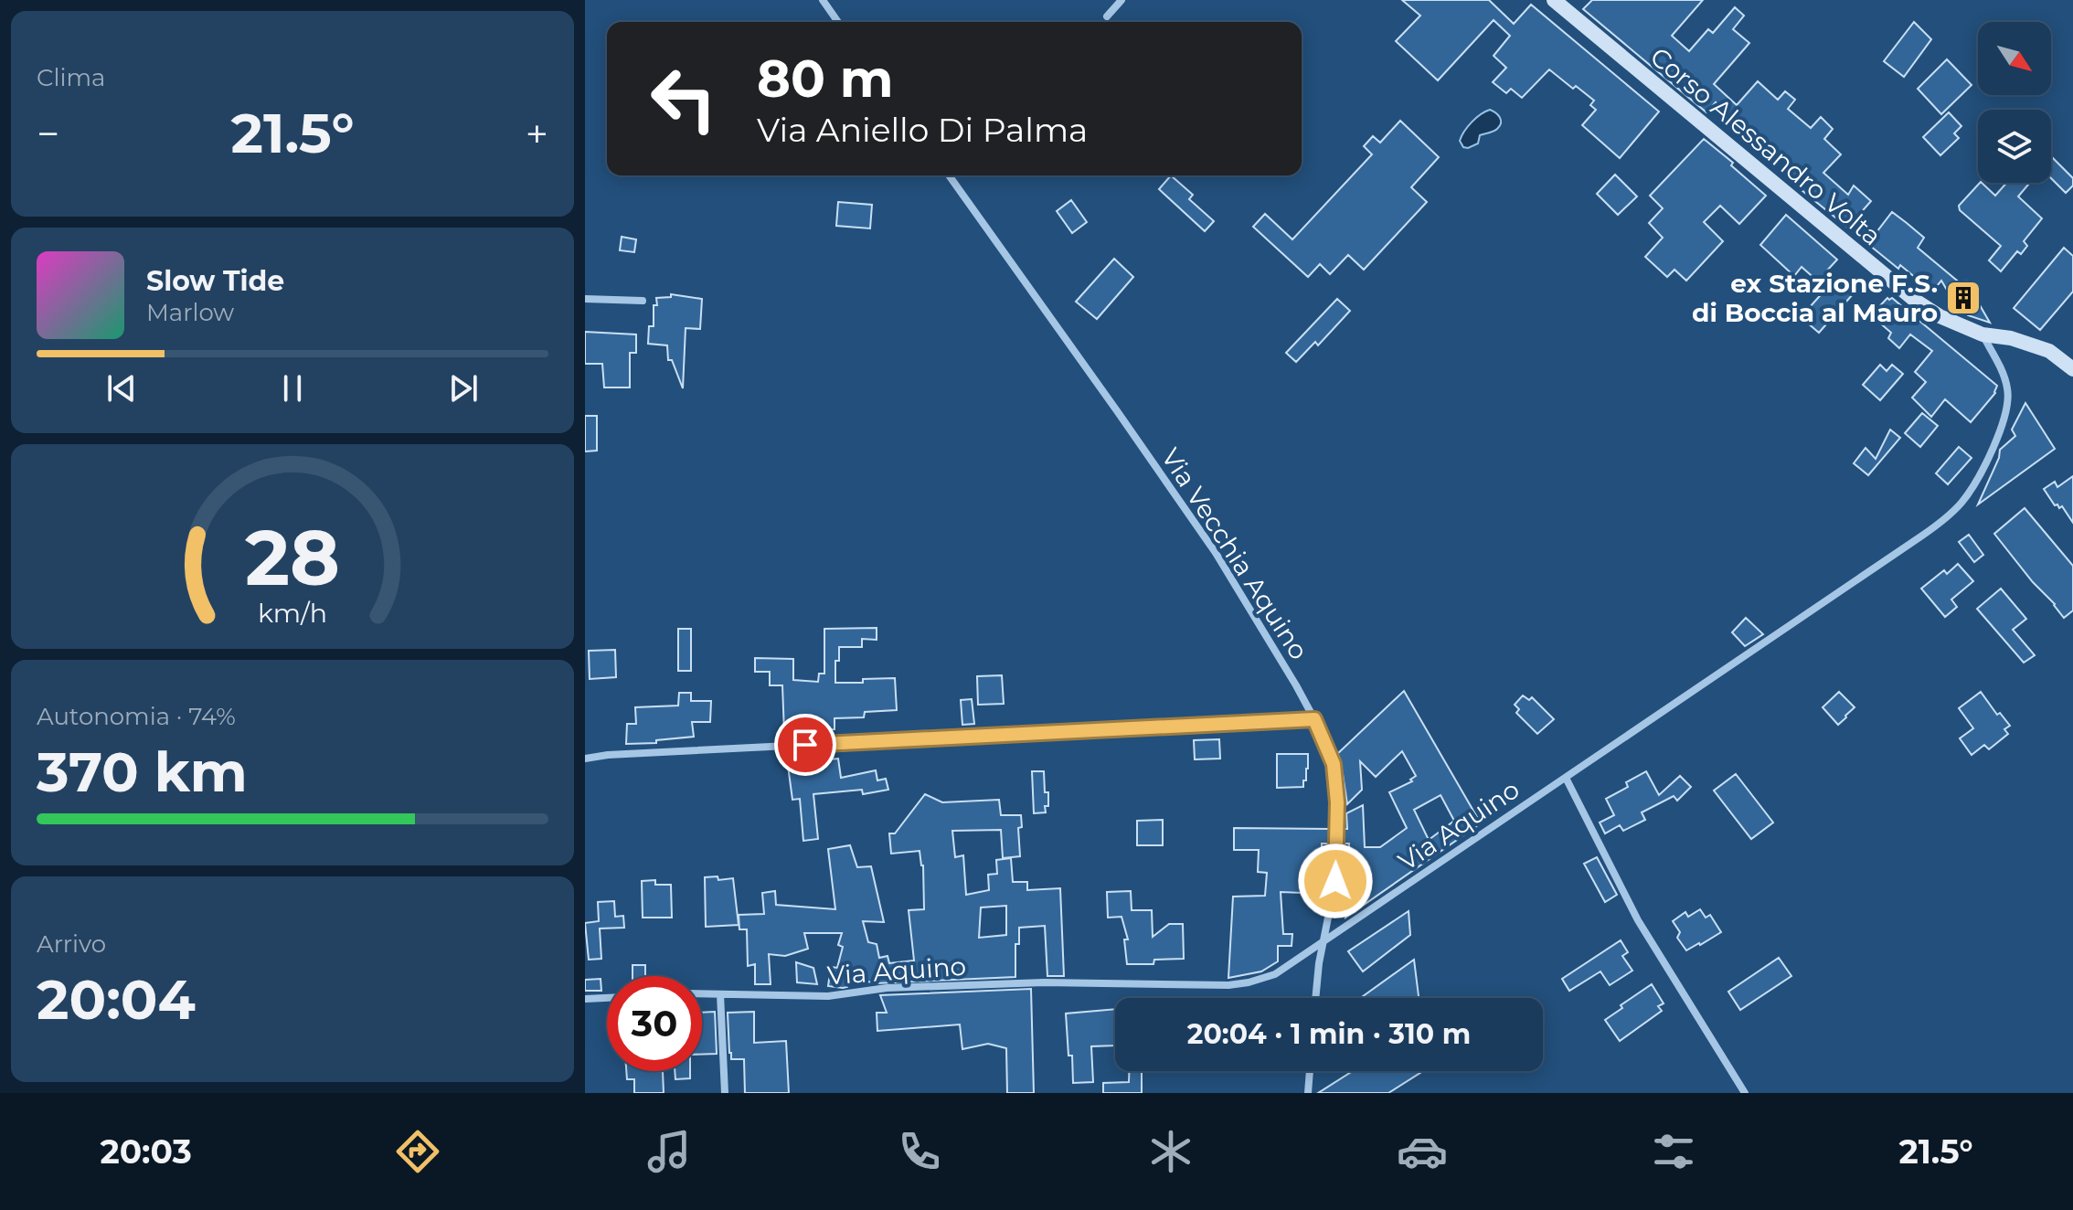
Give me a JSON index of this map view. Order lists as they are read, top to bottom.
{
  "streets": {
    "main road": ["Corso Alessandro Volta"],
    "street": ["Via Vecchia Aquino", "Via Aquino"]
  },
  "crossings": [
    ["Corso Alessandro Volta", "Via Aquino"],
    ["Via Vecchia Aquino", "Via Aquino"]
  ],
  "places": {
    "building": ["ex Stazione F.S. di Boccia al Mauro"]
  },
  "north": "bottom right",
  "page": {
    "tile": [
      "Clima",
      ["Autonomia · 74%", "370 km"],
      ["Arrivo", "20:04"]
    ],
    "turn": ["80 m", "Via Aniello Di Palma"],
    "heat": ["−", "21.5°", "+"],
    "song": ["Slow Tide", "Marlow"],
    "limit": "30",
    "trip": "20:04 · 1 min · 310 m",
    "tabs": ["20:03", "21.5°"],
    "gauge": ["28", "km/h"]
  }
}
